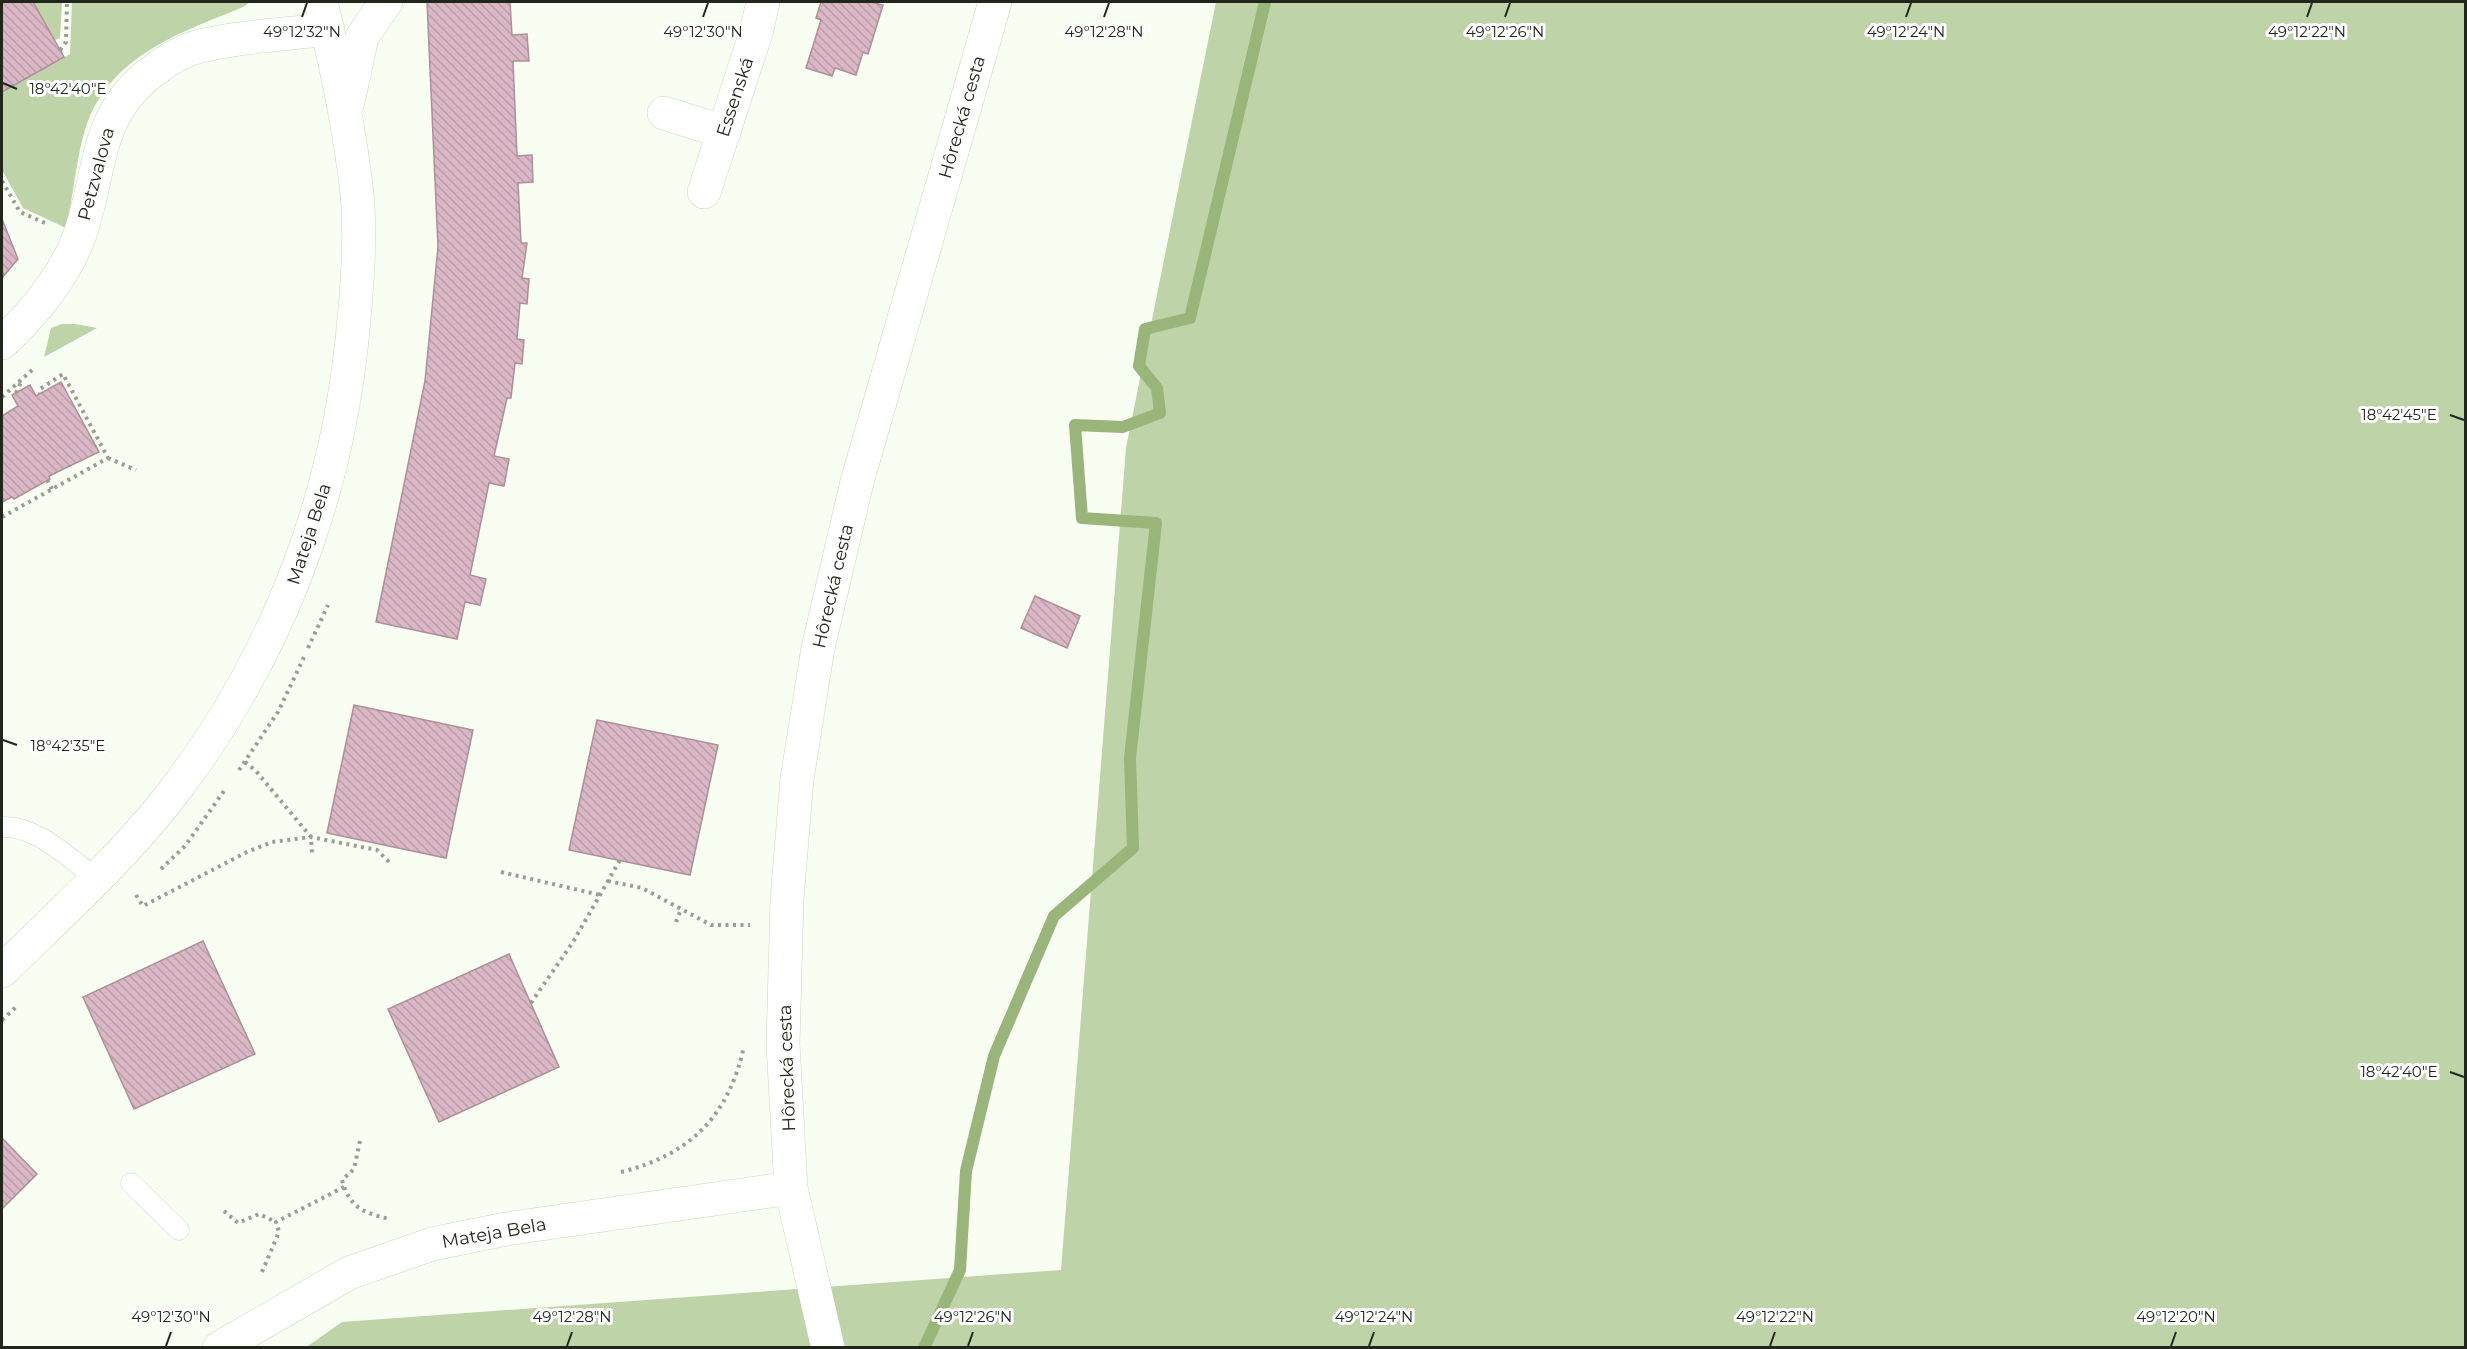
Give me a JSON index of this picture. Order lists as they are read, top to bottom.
{
  "streets": {
    "street": [
      "Essenská",
      "Hôrecká cesta",
      "Petzvalova",
      "Mateja Bela"
    ]
  },
  "crossings": [
    ["Hôrecká cesta", "Mateja Bela"],
    ["Petzvalova", "Mateja Bela"]
  ],
  "coordinates": [
    "49°12'30\"N",
    "49°12'26\"N",
    "49°12'32\"N",
    "49°12'28\"N",
    "49°12'24\"N",
    "49°12'22\"N",
    "18°42'40\"E",
    "18°42'45\"E",
    "18°42'35\"E",
    "49°12'20\"N"
  ]
}
